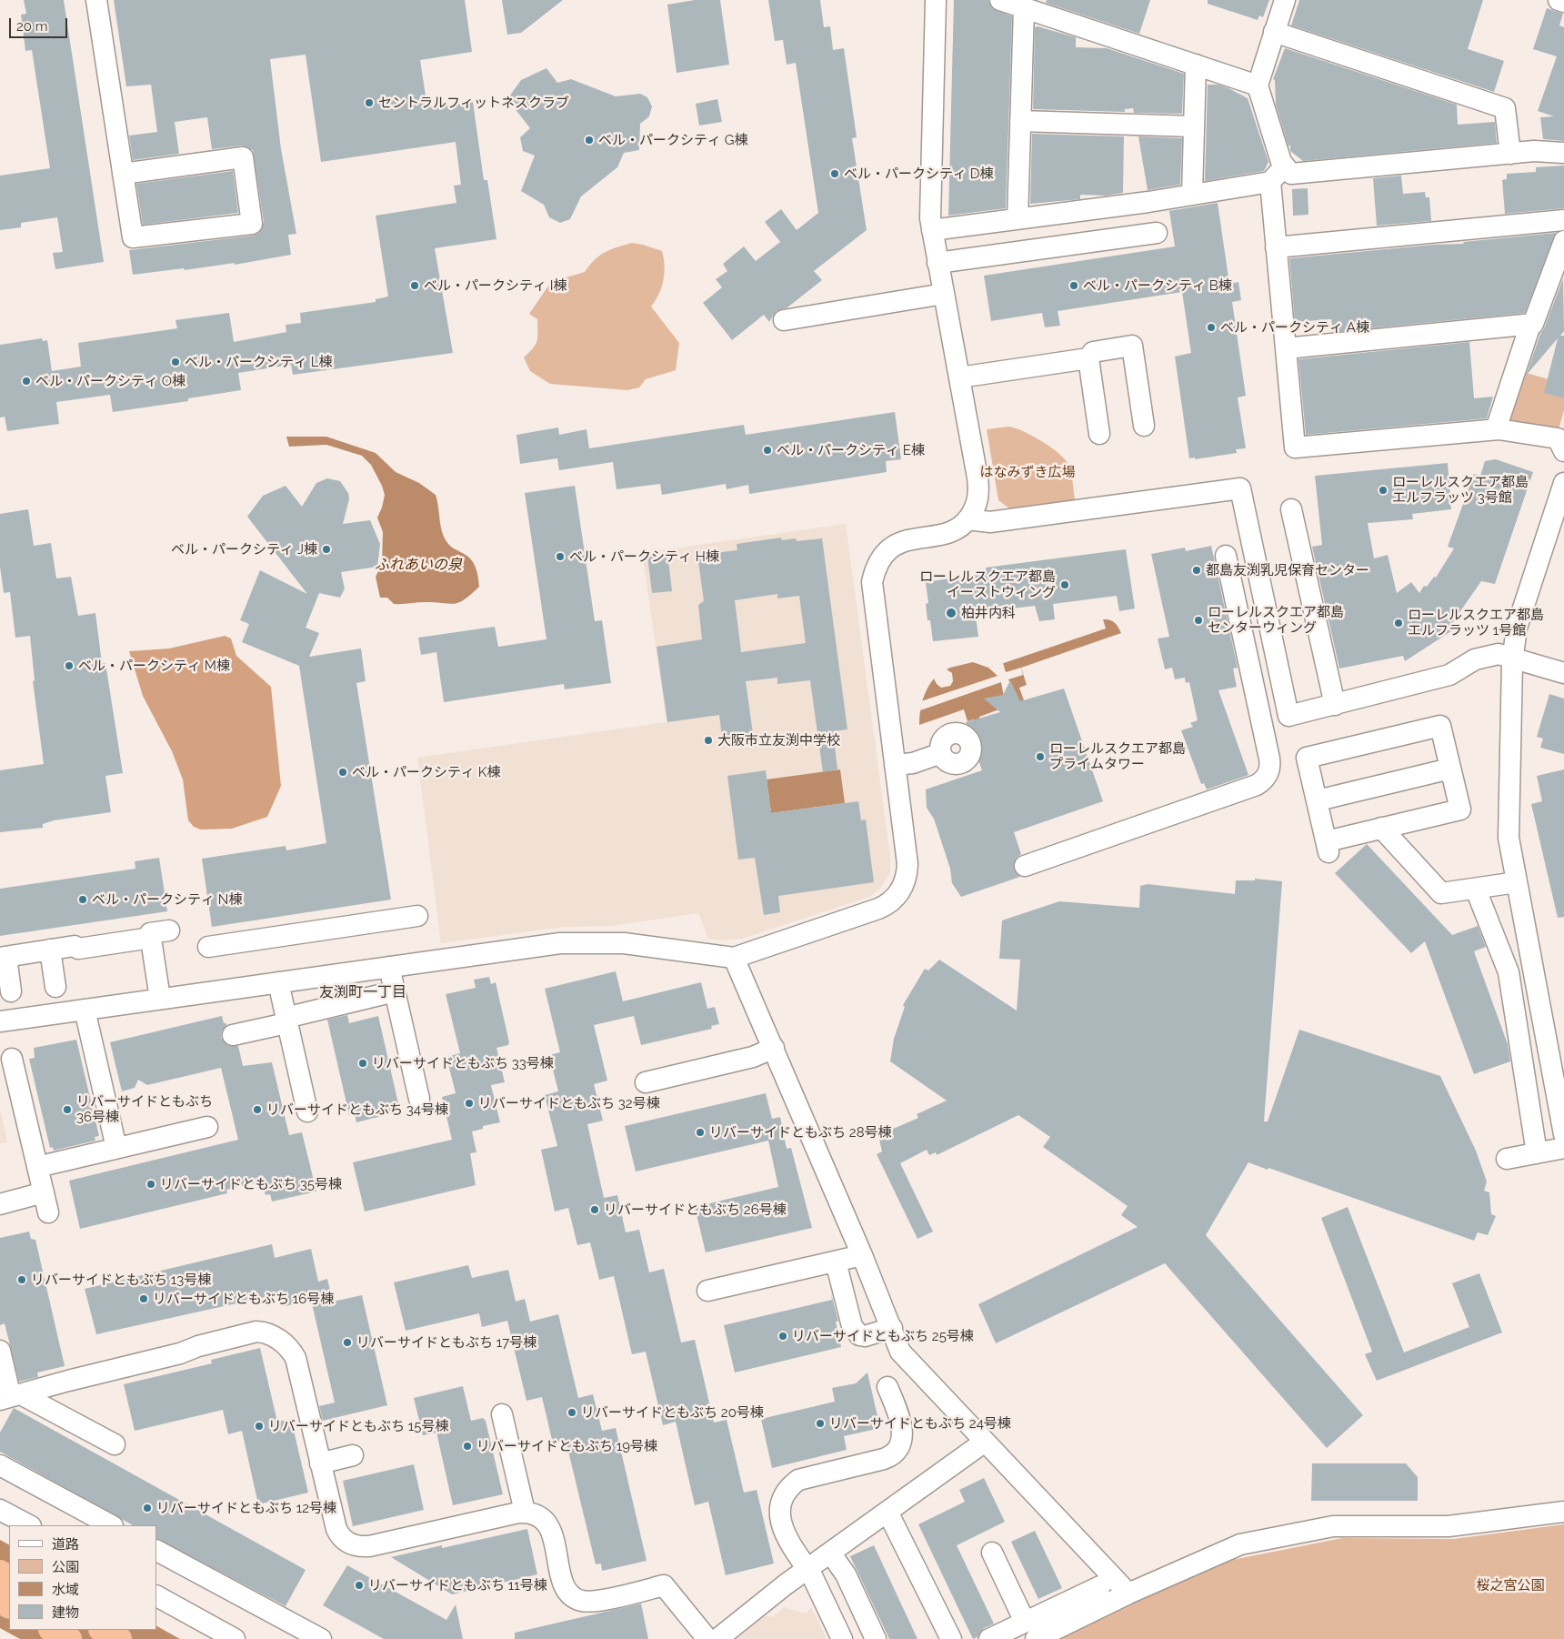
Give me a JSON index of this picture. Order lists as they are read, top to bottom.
{
  "districts": ["友渕町一丁目"],
  "water": ["ふれあいの泉"],
  "parks": ["はなみずき広場", "桜之宮公園"],
  "places": [
    "セントラルフィットネスクラブ",
    "ベル・パークシティ G棟",
    "ベル・パークシティ D棟",
    "ベル・パークシティ I棟",
    "ベル・パークシティ B棟",
    "ベル・パークシティ A棟",
    "ベル・パークシティ L棟",
    "ベル・パークシティ O棟",
    "ベル・パークシティ E棟",
    "ローレルスクエア都島 エルフラッツ 3号館",
    "ベル・パークシティ J棟",
    "ベル・パークシティ H棟",
    "都島友渕乳児保育センター",
    "ローレルスクエア都島 イーストウィング",
    "柏井内科",
    "ローレルスクエア都島 センターウィング",
    "ローレルスクエア都島 エルフラッツ 1号館",
    "ベル・パークシティ M棟",
    "大阪市立友渕中学校",
    "ローレルスクエア都島 プライムタワー",
    "ベル・パークシティ K棟",
    "ベル・パークシティ N棟",
    "リバーサイドともぶち 33号棟",
    "リバーサイドともぶち 32号棟",
    "リバーサイドともぶち 36号棟",
    "リバーサイドともぶち 34号棟",
    "リバーサイドともぶち 28号棟",
    "リバーサイドともぶち 35号棟",
    "リバーサイドともぶち 26号棟",
    "リバーサイドともぶち 13号棟",
    "リバーサイドともぶち 16号棟",
    "リバーサイドともぶち 25号棟",
    "リバーサイドともぶち 17号棟",
    "リバーサイドともぶち 20号棟",
    "リバーサイドともぶち 24号棟",
    "リバーサイドともぶち 15号棟",
    "リバーサイドともぶち 19号棟",
    "リバーサイドともぶち 12号棟",
    "リバーサイドともぶち 11号棟"
  ],
  "legend": [
    "道路",
    "公園",
    "水域",
    "建物"
  ],
  "scale_bar": "20 m"
}
